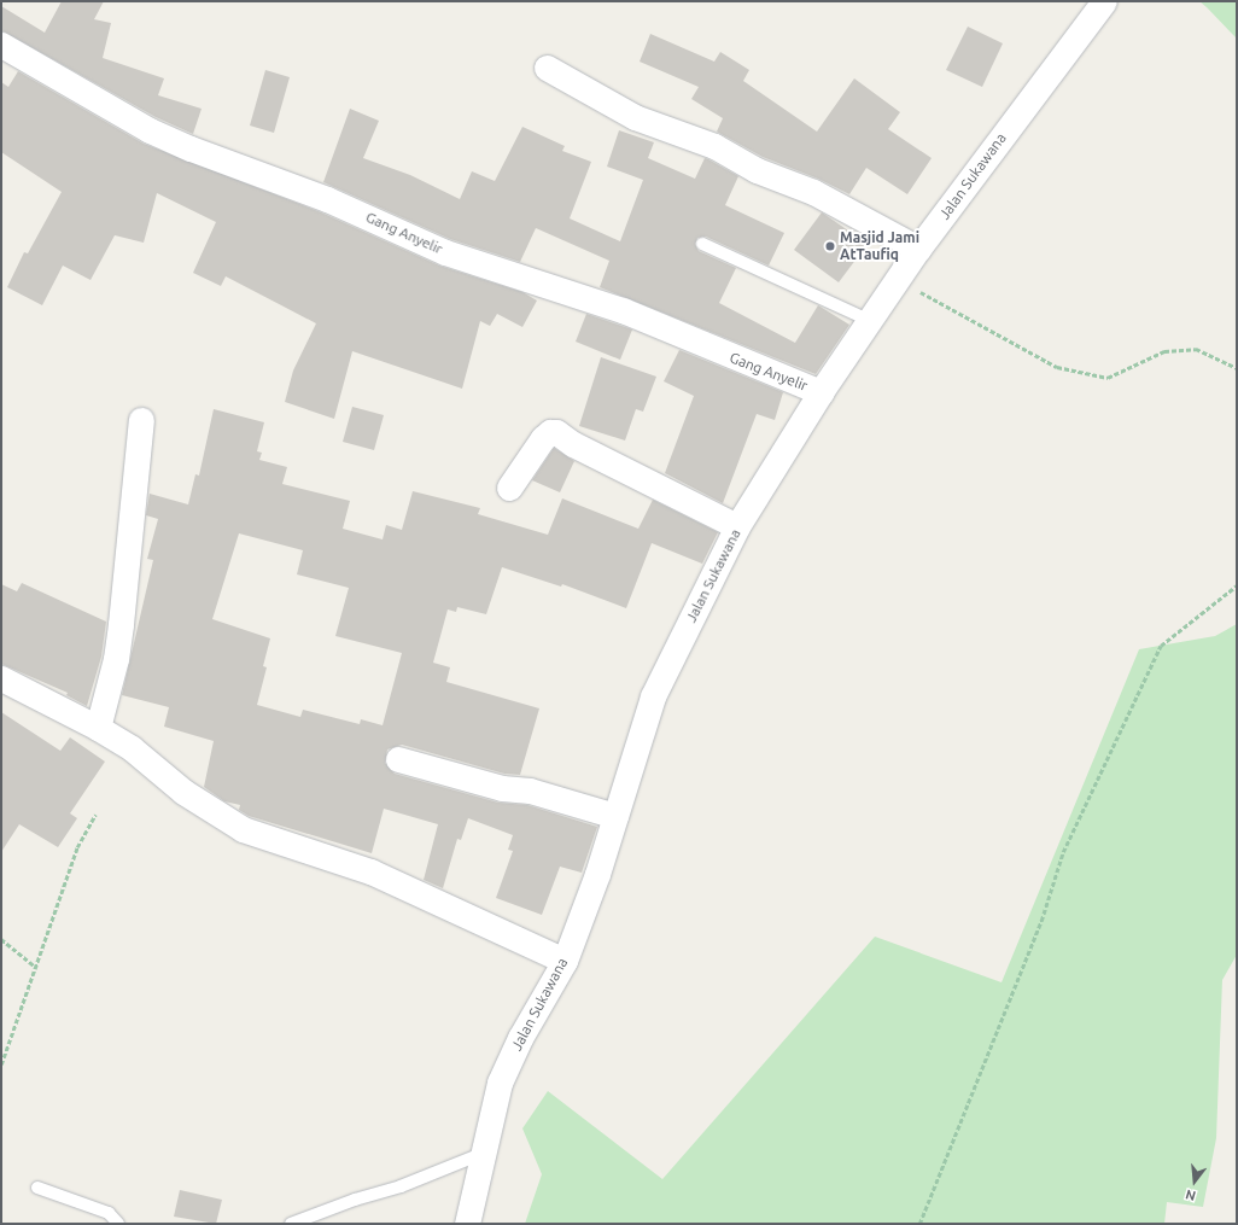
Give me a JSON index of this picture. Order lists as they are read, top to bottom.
{
  "streets": {
    "street": ["Jalan Sukawana", "Gang Anyelir"]
  },
  "crossings": [
    ["Jalan Sukawana", "Gang Anyelir"]
  ],
  "places": ["Masjid Jami AtTaufiq"],
  "north": "bottom"
}
